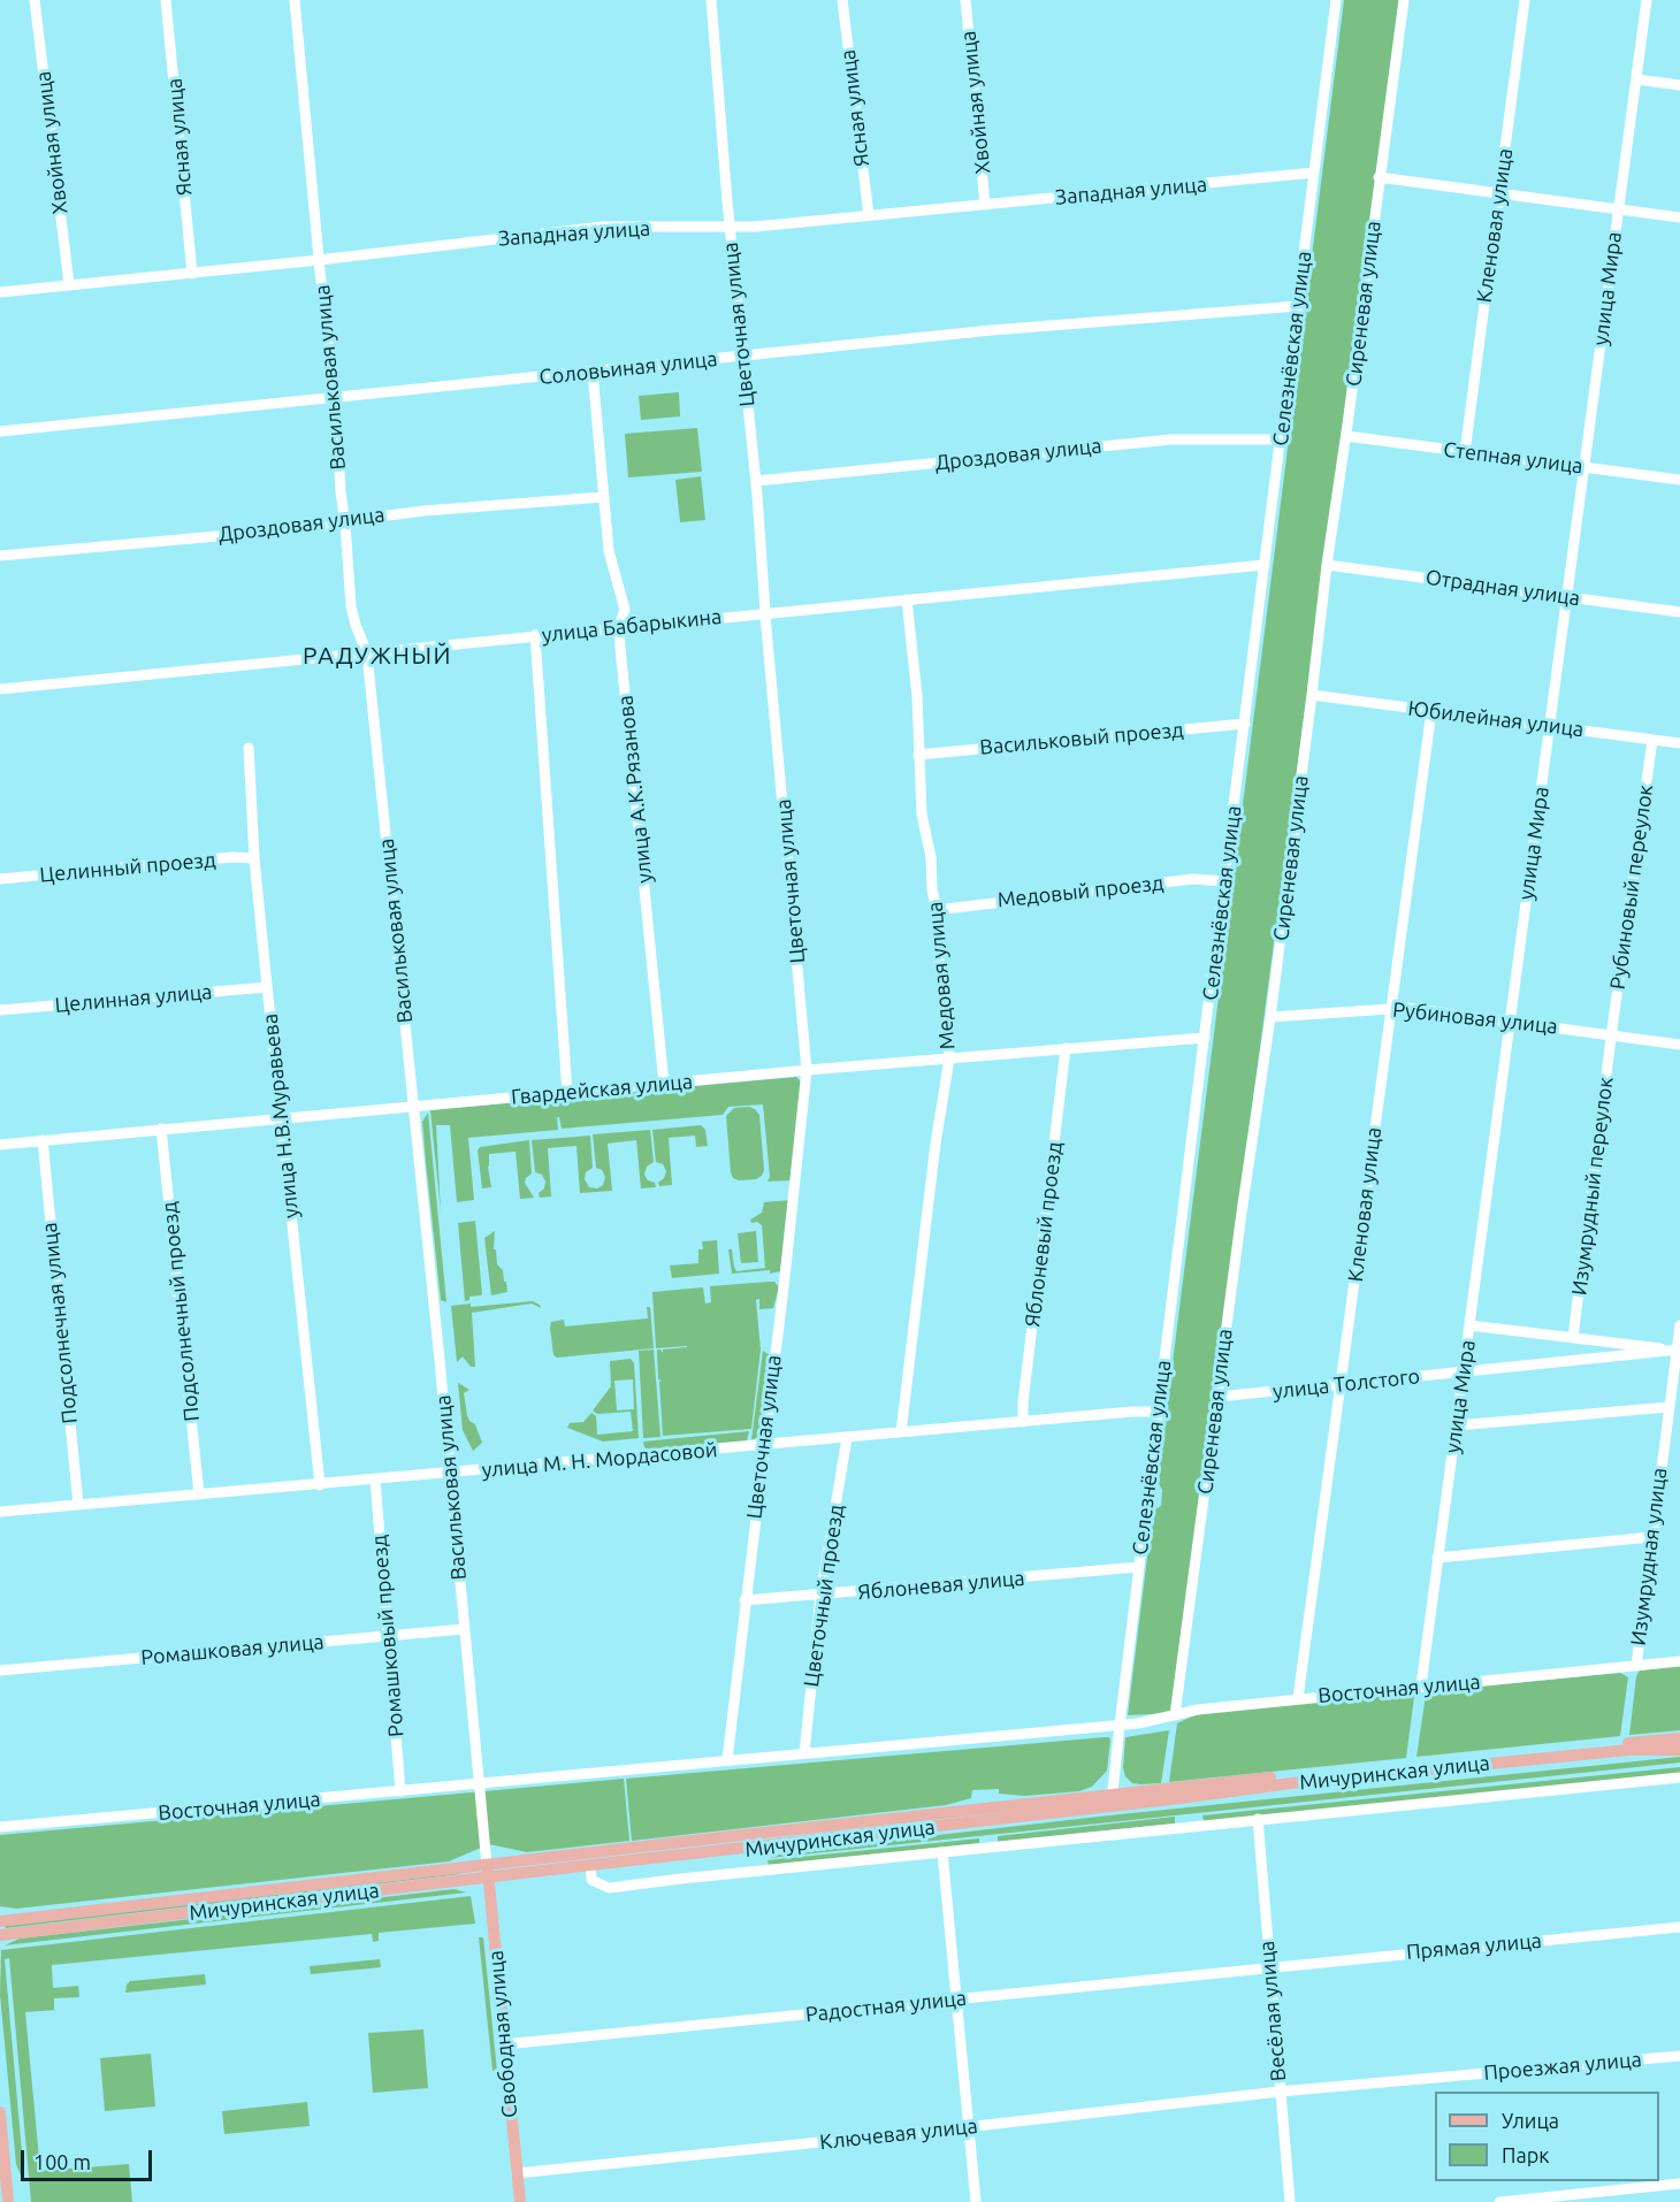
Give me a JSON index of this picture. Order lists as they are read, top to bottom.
{
  "streets": {
    "main road": ["Мичуринская улица", "Свободная улица"],
    "street": [
      "Хвойная улица",
      "Ясная улица",
      "Западная улица",
      "Кленовая улица",
      "улица Мира",
      "Сиреневая улица",
      "Цветочная улица",
      "Селезнёвская улица",
      "Соловьиная улица",
      "Васильковая улица",
      "Дроздовая улица",
      "Степная улица",
      "Отрадная улица",
      "улица Бабарыкина",
      "Юбилейная улица",
      "Васильковый проезд",
      "улица А.К.Рязанова",
      "Целинный проезд",
      "Рубиновый переулок",
      "Медовый проезд",
      "Медовая улица",
      "Целинная улица",
      "Рубиновая улица",
      "Гвардейская улица",
      "улица Н.В.Муравьева",
      "Изумрудный переулок",
      "Яблоневый проезд",
      "Подсолнечный проезд",
      "Подсолнечная улица",
      "улица Толстого",
      "улица М. Н. Мордасовой",
      "Изумрудная улица",
      "Яблоневая улица",
      "Цветочный проезд",
      "Ромашковый проезд",
      "Ромашковая улица",
      "Восточная улица",
      "Прямая улица",
      "Радостная улица",
      "Весёлая улица",
      "Проезжая улица",
      "Ключевая улица"
    ]
  },
  "crossings": [
    ["Хвойная улица", "Западная улица"],
    ["Ясная улица", "Западная улица"],
    ["Западная улица", "Цветочная улица"],
    ["Западная улица", "Селезнёвская улица"],
    ["Западная улица", "Васильковая улица"],
    ["Кленовая улица", "Степная улица"],
    ["Кленовая улица", "Юбилейная улица"],
    ["Кленовая улица", "Рубиновая улица"],
    ["Кленовая улица", "улица Толстого"],
    ["Кленовая улица", "Восточная улица"],
    ["улица Мира", "Степная улица"],
    ["улица Мира", "Отрадная улица"],
    ["улица Мира", "Юбилейная улица"],
    ["улица Мира", "Рубиновая улица"],
    ["улица Мира", "улица Толстого"],
    ["улица Мира", "Восточная улица"],
    ["Сиреневая улица", "Степная улица"],
    ["Сиреневая улица", "Отрадная улица"],
    ["Сиреневая улица", "Юбилейная улица"],
    ["Сиреневая улица", "Рубиновая улица"],
    ["Сиреневая улица", "улица Толстого"],
    ["Сиреневая улица", "Восточная улица"],
    ["Цветочная улица", "Соловьиная улица"],
    ["Цветочная улица", "Дроздовая улица"],
    ["Цветочная улица", "улица Бабарыкина"],
    ["Цветочная улица", "Гвардейская улица"],
    ["Цветочная улица", "улица М. Н. Мордасовой"],
    ["Цветочная улица", "Яблоневая улица"],
    ["Цветочная улица", "Восточная улица"],
    ["Селезнёвская улица", "Соловьиная улица"],
    ["Селезнёвская улица", "Дроздовая улица"],
    ["Селезнёвская улица", "улица Бабарыкина"],
    ["Селезнёвская улица", "Васильковый проезд"],
    ["Селезнёвская улица", "Медовый проезд"],
    ["Селезнёвская улица", "Гвардейская улица"],
    ["Селезнёвская улица", "улица М. Н. Мордасовой"],
    ["Селезнёвская улица", "Яблоневая улица"],
    ["Селезнёвская улица", "Восточная улица"],
    ["Селезнёвская улица", "Мичуринская улица"],
    ["Соловьиная улица", "Васильковая улица"],
    ["Соловьиная улица", "улица А.К.Рязанова"],
    ["Васильковая улица", "Дроздовая улица"],
    ["Васильковая улица", "улица Бабарыкина"],
    ["Васильковая улица", "Гвардейская улица"],
    ["Васильковая улица", "улица М. Н. Мордасовой"],
    ["Васильковая улица", "Ромашковая улица"],
    ["Васильковая улица", "Восточная улица"],
    ["Васильковая улица", "Мичуринская улица"],
    ["Васильковая улица", "Свободная улица"],
    ["Дроздовая улица", "улица А.К.Рязанова"],
    ["улица Бабарыкина", "улица А.К.Рязанова"],
    ["улица Бабарыкина", "Медовая улица"],
    ["Юбилейная улица", "Рубиновый переулок"],
    ["Васильковый проезд", "Медовая улица"],
    ["улица А.К.Рязанова", "Гвардейская улица"],
    ["Целинный проезд", "улица Н.В.Муравьева"],
    ["Рубиновый переулок", "Рубиновая улица"],
    ["Рубиновый переулок", "Изумрудный переулок"],
    ["Медовый проезд", "Медовая улица"],
    ["Медовая улица", "Гвардейская улица"],
    ["Медовая улица", "улица М. Н. Мордасовой"],
    ["Целинная улица", "улица Н.В.Муравьева"],
    ["Рубиновая улица", "Изумрудный переулок"],
    ["Гвардейская улица", "улица Н.В.Муравьева"],
    ["Гвардейская улица", "Яблоневый проезд"],
    ["Гвардейская улица", "Подсолнечный проезд"],
    ["Гвардейская улица", "Подсолнечная улица"],
    ["улица Н.В.Муравьева", "улица М. Н. Мордасовой"],
    ["Яблоневый проезд", "улица М. Н. Мордасовой"],
    ["Подсолнечный проезд", "улица М. Н. Мордасовой"],
    ["Подсолнечная улица", "улица М. Н. Мордасовой"],
    ["улица Толстого", "Изумрудная улица"],
    ["улица М. Н. Мордасовой", "Цветочный проезд"],
    ["улица М. Н. Мордасовой", "Ромашковый проезд"],
    ["Изумрудная улица", "Восточная улица"],
    ["Яблоневая улица", "Цветочный проезд"],
    ["Цветочный проезд", "Восточная улица"],
    ["Ромашковый проезд", "Ромашковая улица"],
    ["Ромашковый проезд", "Восточная улица"],
    ["Мичуринская улица", "Свободная улица"],
    ["Прямая улица", "Радостная улица"],
    ["Прямая улица", "Весёлая улица"],
    ["Радостная улица", "Весёлая улица"],
    ["Радостная улица", "Свободная улица"],
    ["Весёлая улица", "Проезжая улица"],
    ["Весёлая улица", "Ключевая улица"],
    ["Свободная улица", "Ключевая улица"],
    ["Проезжая улица", "Ключевая улица"]
  ],
  "districts": ["РАДУЖНЫЙ"],
  "legend": ["Улица", "Парк"],
  "scale_bar": "100 m"
}
